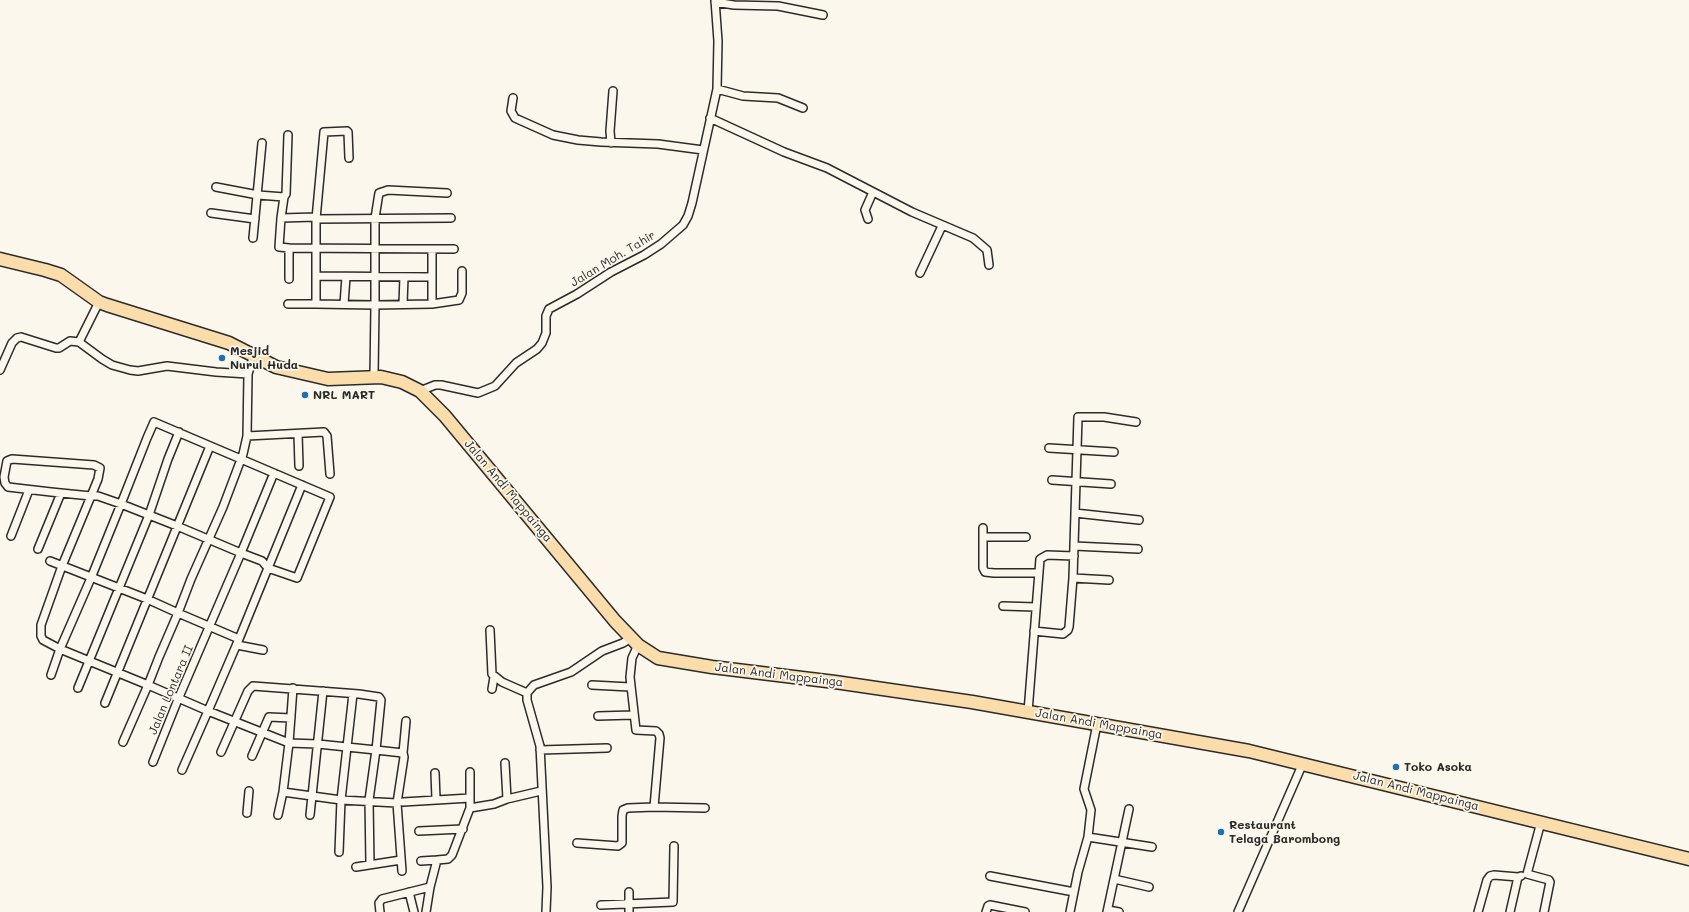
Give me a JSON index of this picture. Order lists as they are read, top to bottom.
{
  "streets": {
    "main road": ["Jalan Andi Mappainga"],
    "street": ["Jalan Moh. Tahir", "Jalan Lontara II"]
  },
  "crossings": [
    ["Jalan Moh. Tahir", "Jalan Andi Mappainga"]
  ],
  "places": [
    "Mesjid Nurul Huda",
    "NRL MART",
    "Toko Asoka",
    "Restaurant Telaga Barombong"
  ]
}
